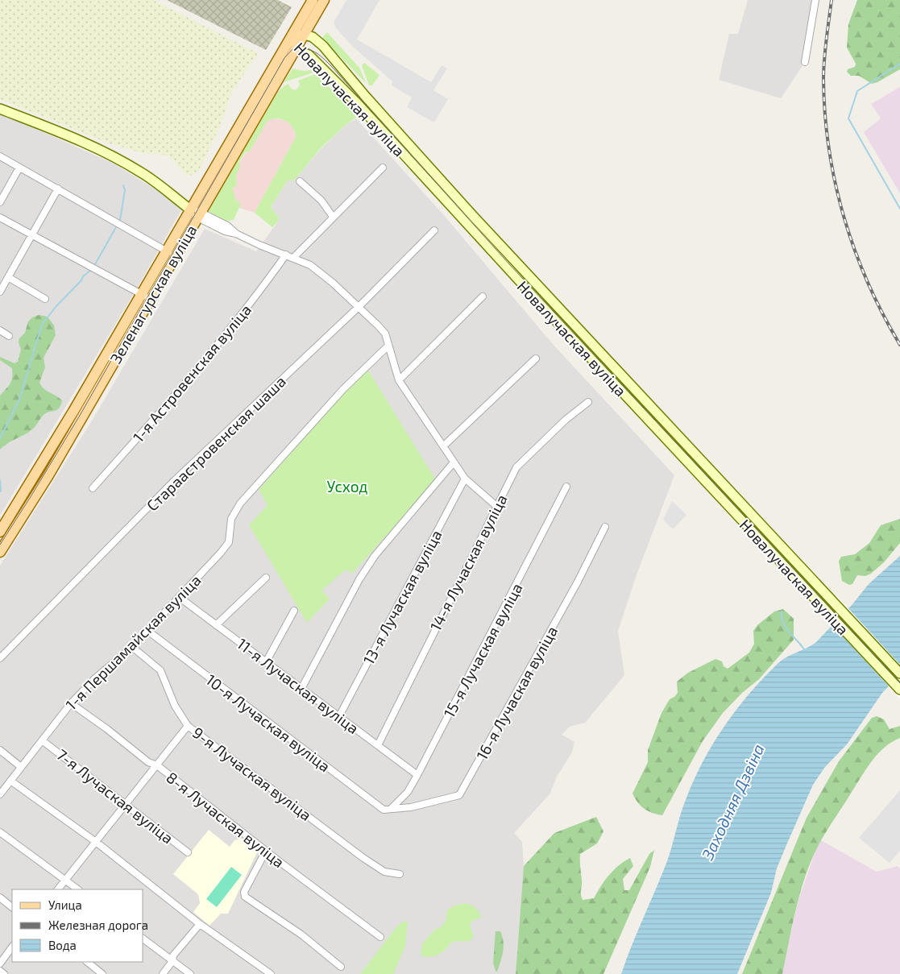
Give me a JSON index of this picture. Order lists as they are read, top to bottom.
{
  "streets": {
    "main road": ["Новалучаская вуліца", "Зеленагурская вуліца"],
    "street": [
      "1-я Астровенская вуліца",
      "Стараастровенская шаша",
      "14-я Лучаская вуліца",
      "13-я Лучаская вуліца",
      "1-я Першамайская вуліца",
      "15-я Лучаская вуліца",
      "11-я Лучаская вуліца",
      "16-я Лучаская вуліца",
      "10-я Лучаская вуліца",
      "9-я Лучаская вуліца",
      "7-я Лучаская вуліца",
      "8-я Лучаская вуліца"
    ]
  },
  "crossings": [
    ["Новалучаская вуліца", "Зеленагурская вуліца"],
    ["14-я Лучаская вуліца", "11-я Лучаская вуліца"],
    ["13-я Лучаская вуліца", "11-я Лучаская вуліца"],
    ["1-я Першамайская вуліца", "11-я Лучаская вуліца"],
    ["1-я Першамайская вуліца", "10-я Лучаская вуліца"],
    ["1-я Першамайская вуліца", "9-я Лучаская вуліца"],
    ["1-я Першамайская вуліца", "7-я Лучаская вуліца"],
    ["1-я Першамайская вуліца", "8-я Лучаская вуліца"],
    ["15-я Лучаская вуліца", "11-я Лучаская вуліца"],
    ["15-я Лучаская вуліца", "16-я Лучаская вуліца"],
    ["15-я Лучаская вуліца", "10-я Лучаская вуліца"],
    ["16-я Лучаская вуліца", "10-я Лучаская вуліца"]
  ],
  "water": ["Заходняя Дзвіна"],
  "parks": ["Усход"],
  "legend": ["Улица", "Железная дорога", "Вода"]
}
